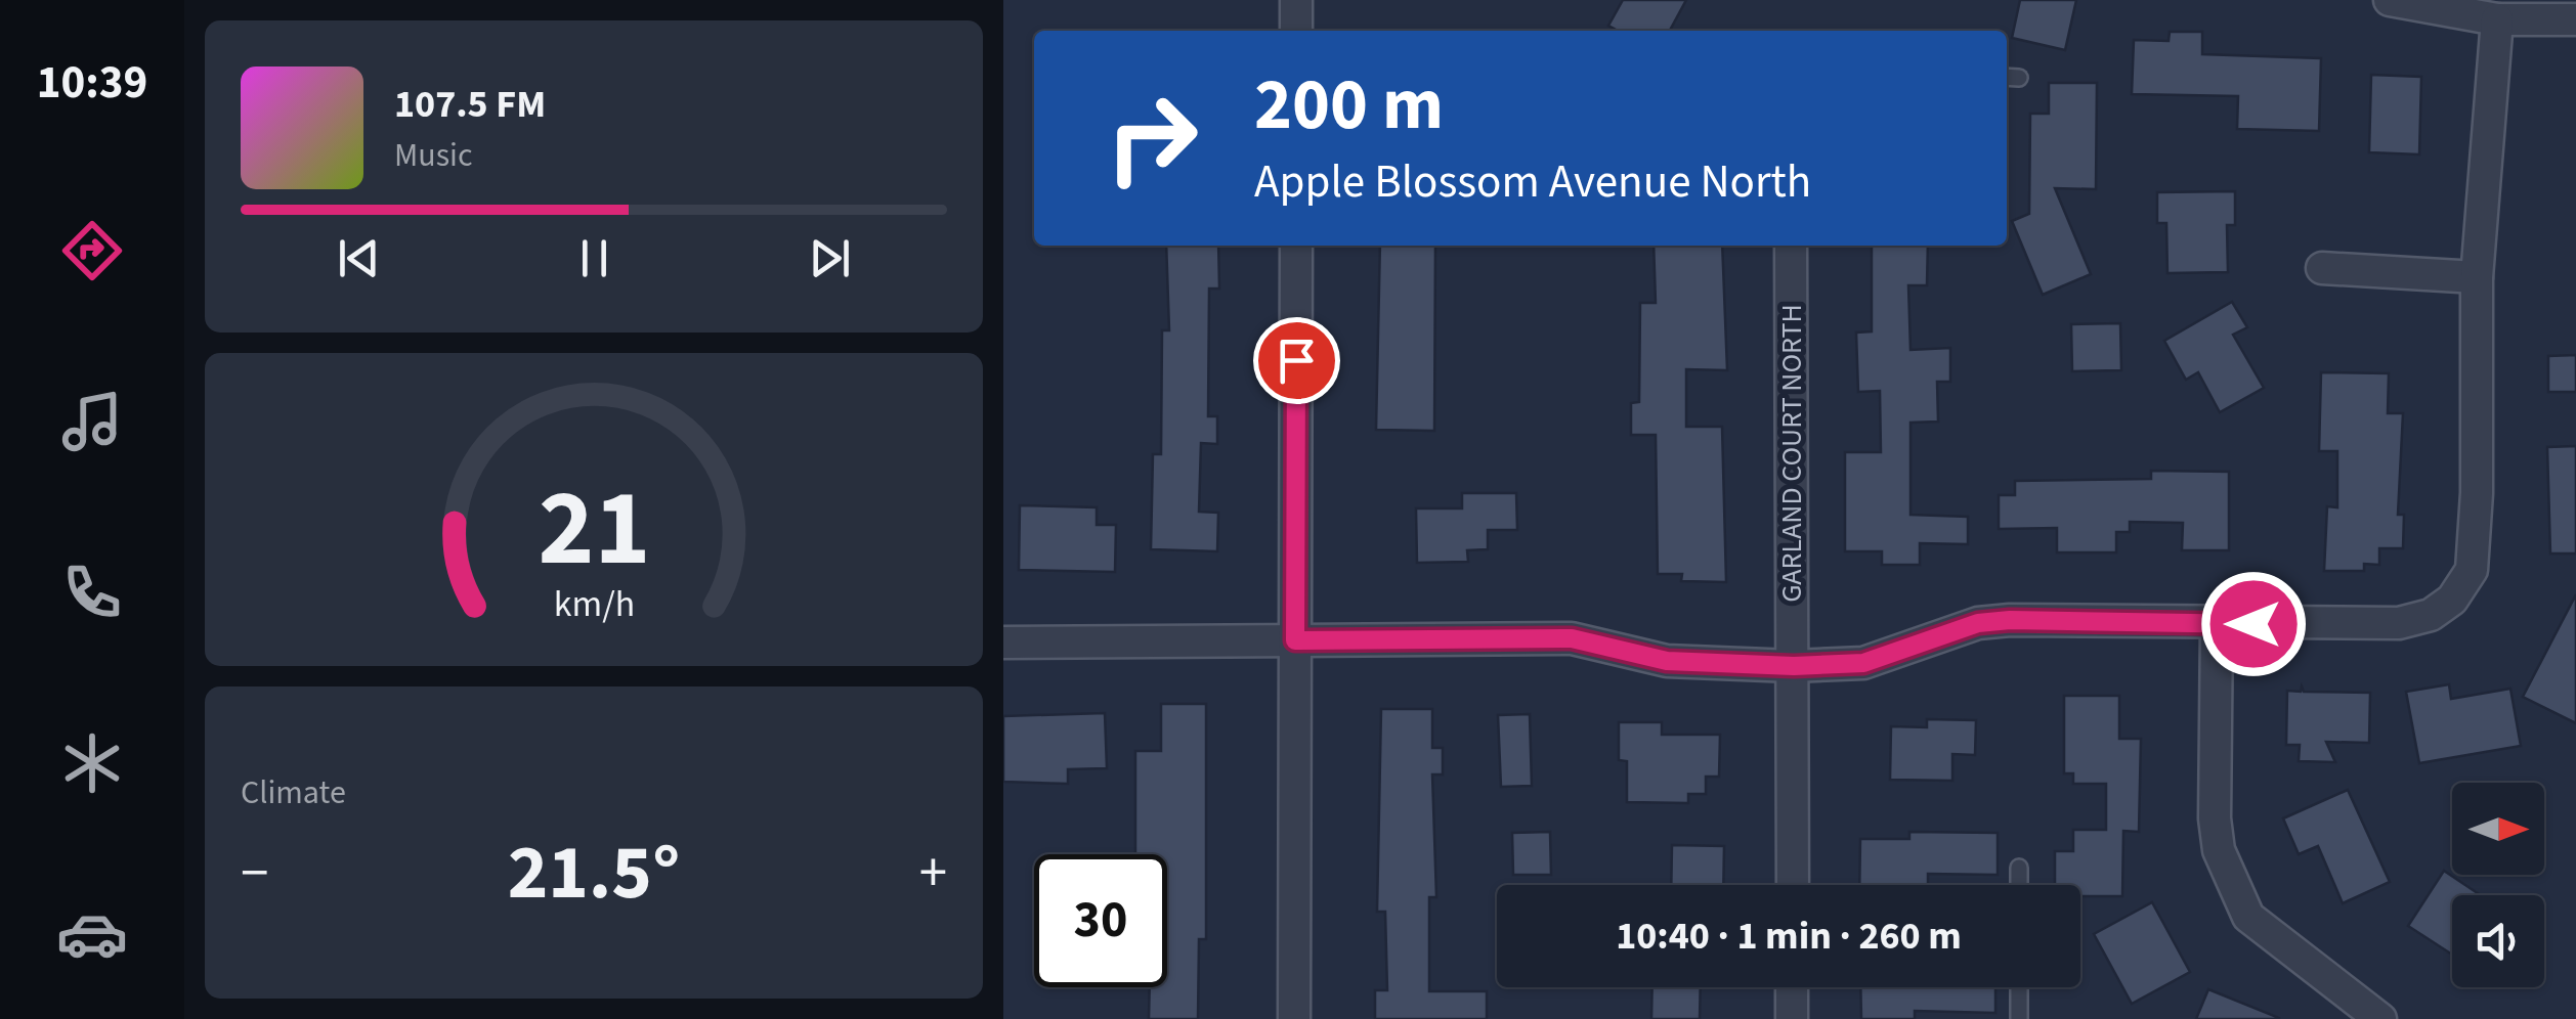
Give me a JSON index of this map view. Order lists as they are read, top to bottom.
{
  "streets": {
    "street": ["GARLAND COURT NORTH"]
  },
  "north": "right",
  "page": {
    "tabs": "10:39",
    "turn": ["200 m", "Apple Blossom Avenue North"],
    "song": ["107.5 FM", "Music"],
    "tile": "Climate",
    "heat": ["−", "21.5°", "+"],
    "limit": "30",
    "trip": "10:40 · 1 min · 260 m",
    "gauge": ["21", "km/h"]
  }
}
